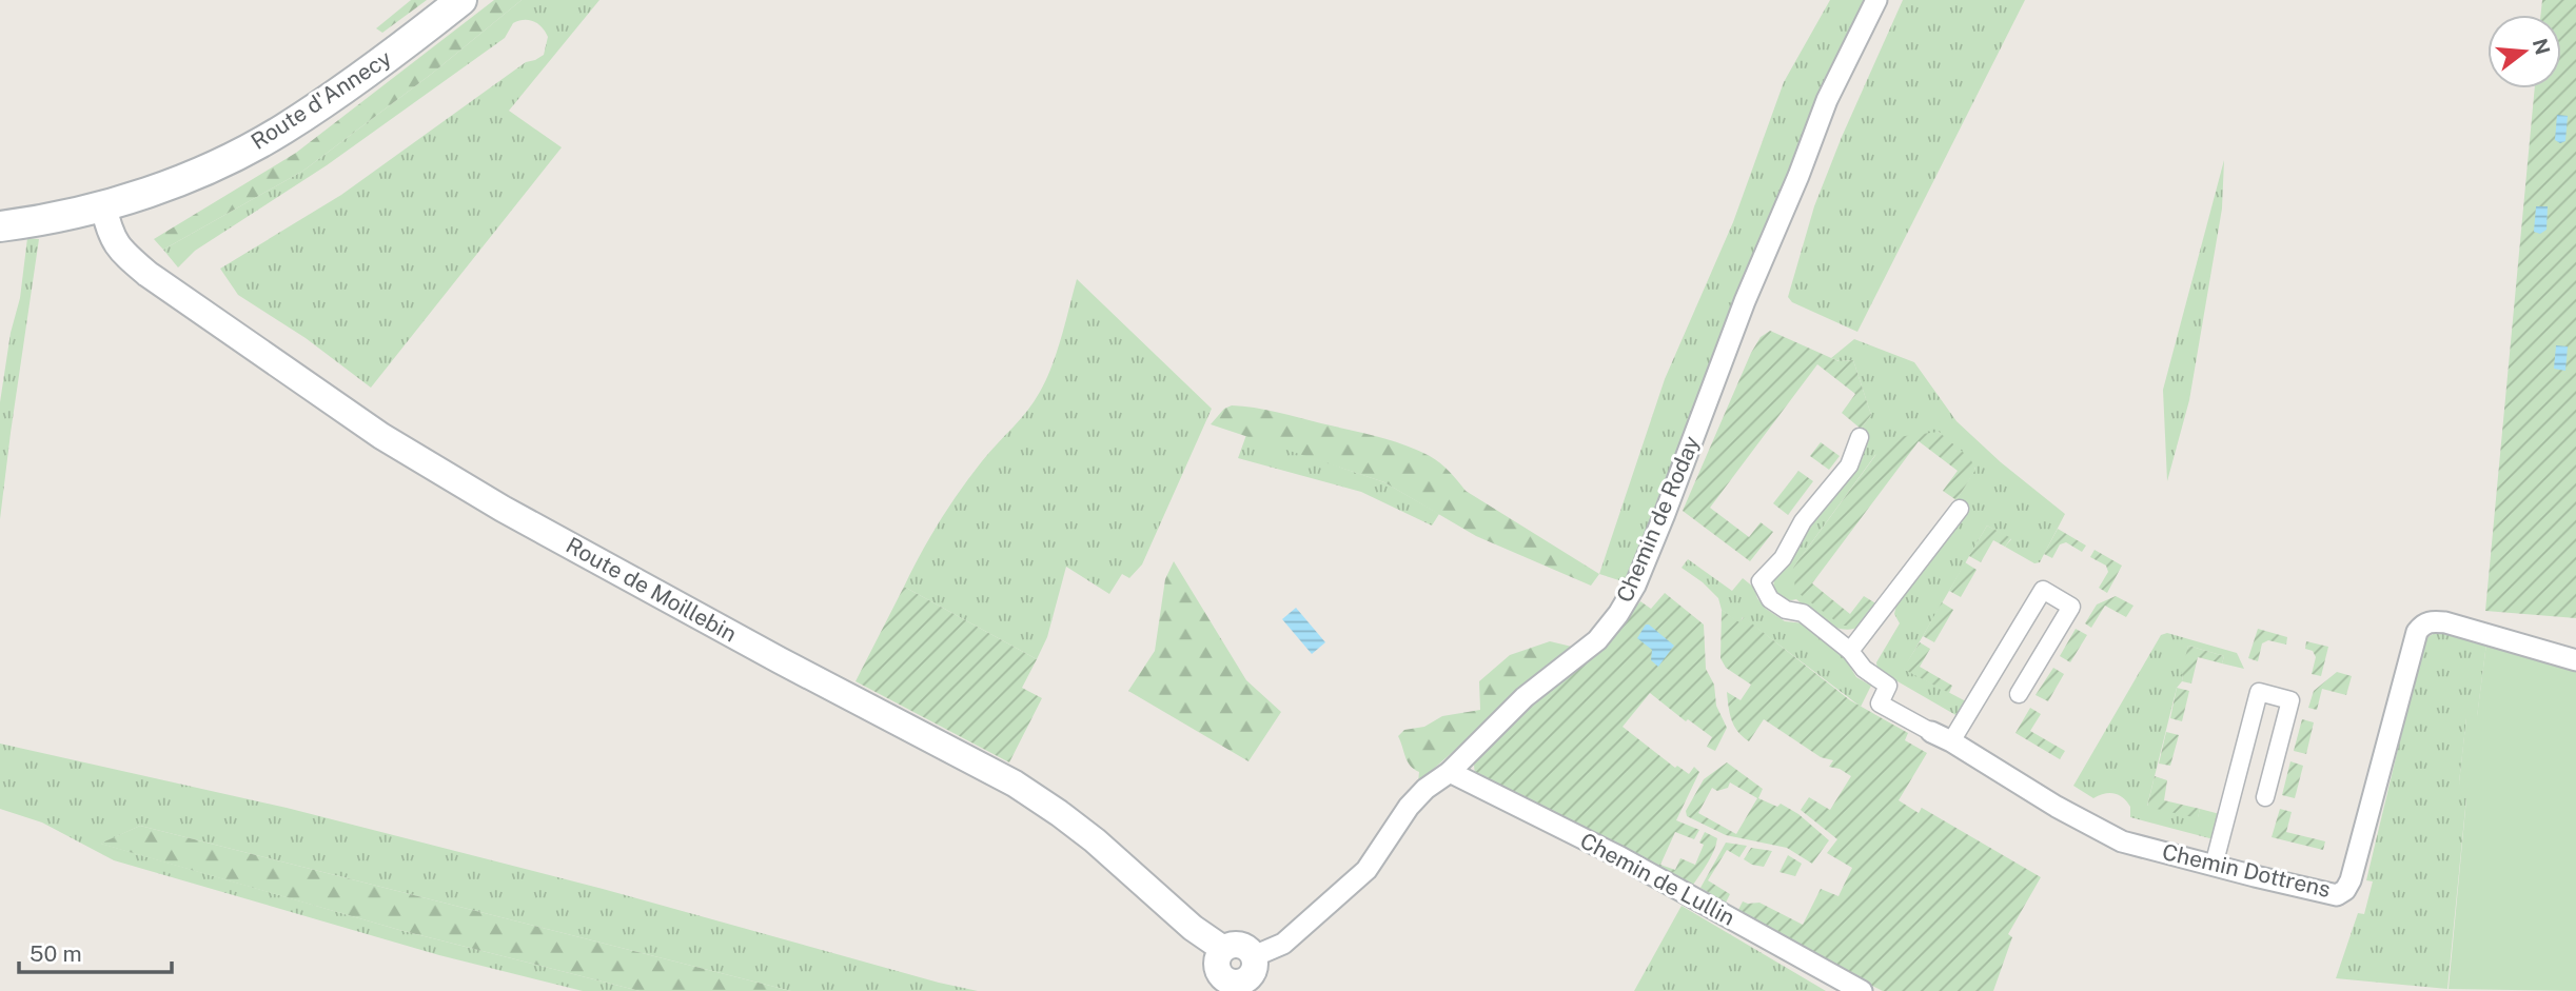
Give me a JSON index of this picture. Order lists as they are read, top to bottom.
{
  "streets": {
    "main road": ["Route d'Annecy"],
    "street": [
      "Chemin de Roday",
      "Route de Moillebin",
      "Chemin Dottrens",
      "Chemin de Lullin"
    ]
  },
  "crossings": [
    ["Route d'Annecy", "Route de Moillebin"],
    ["Chemin de Roday", "Route de Moillebin"],
    ["Chemin de Roday", "Chemin de Lullin"]
  ],
  "scale_bar": "50 m",
  "north": "right"
}
